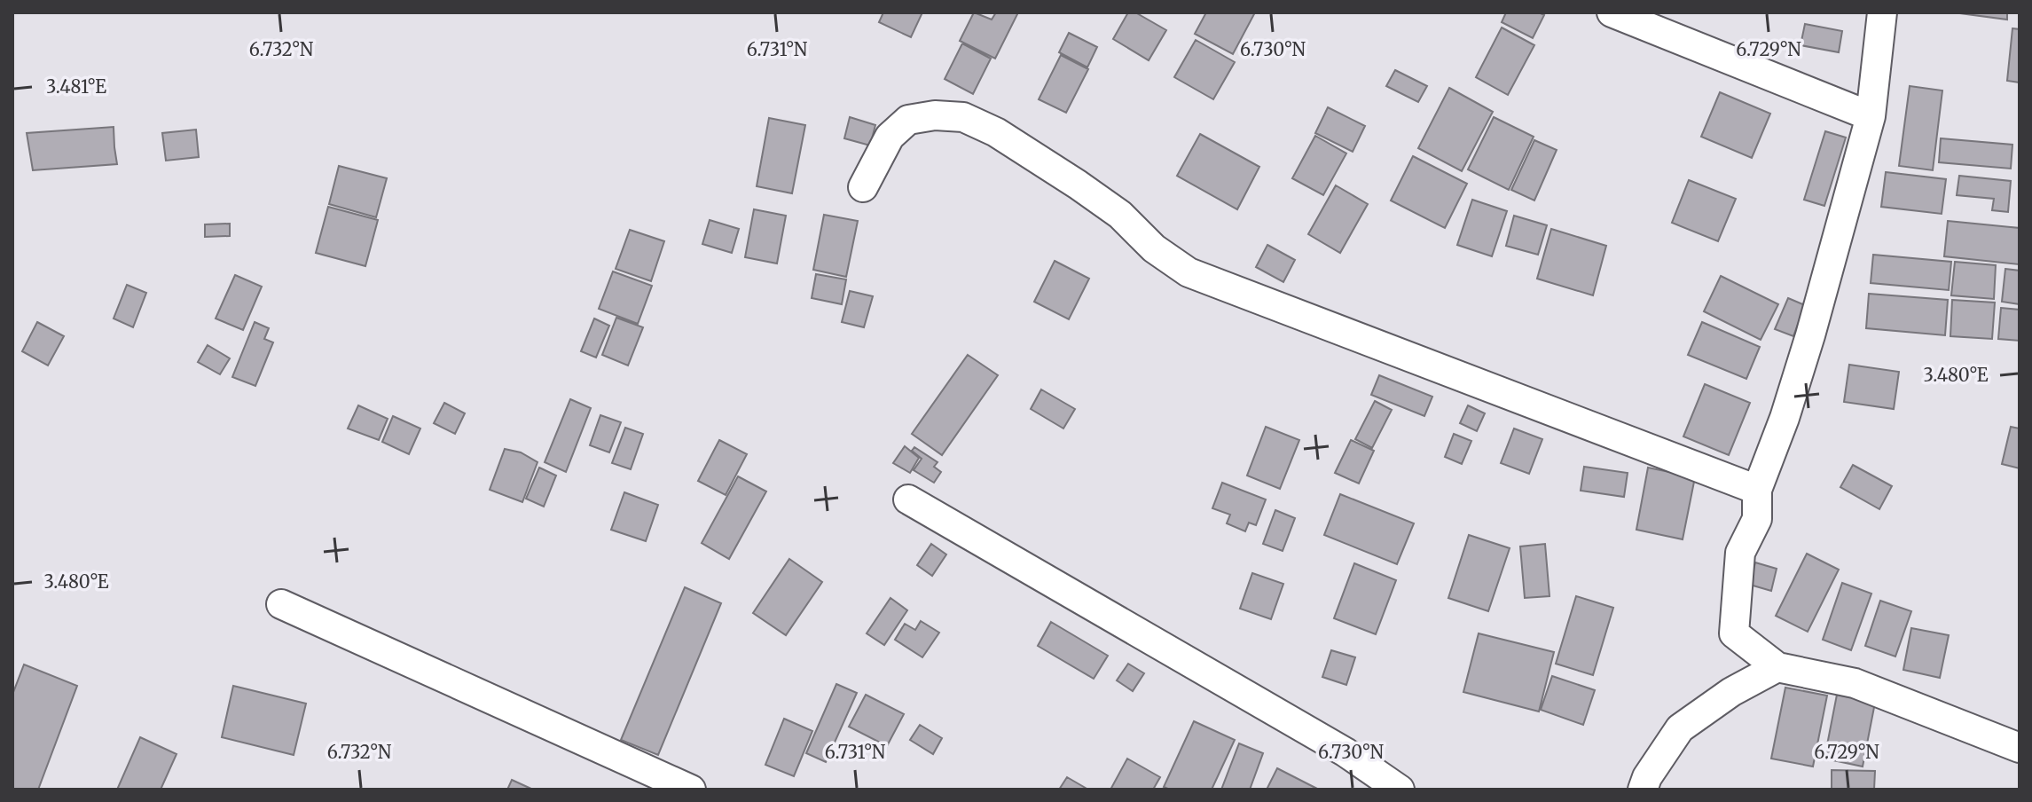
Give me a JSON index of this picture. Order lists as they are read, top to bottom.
{
  "coordinates": [
    "6.732°N",
    "6.731°N",
    "6.730°N",
    "6.729°N",
    "3.481°E",
    "3.480°E"
  ]
}
